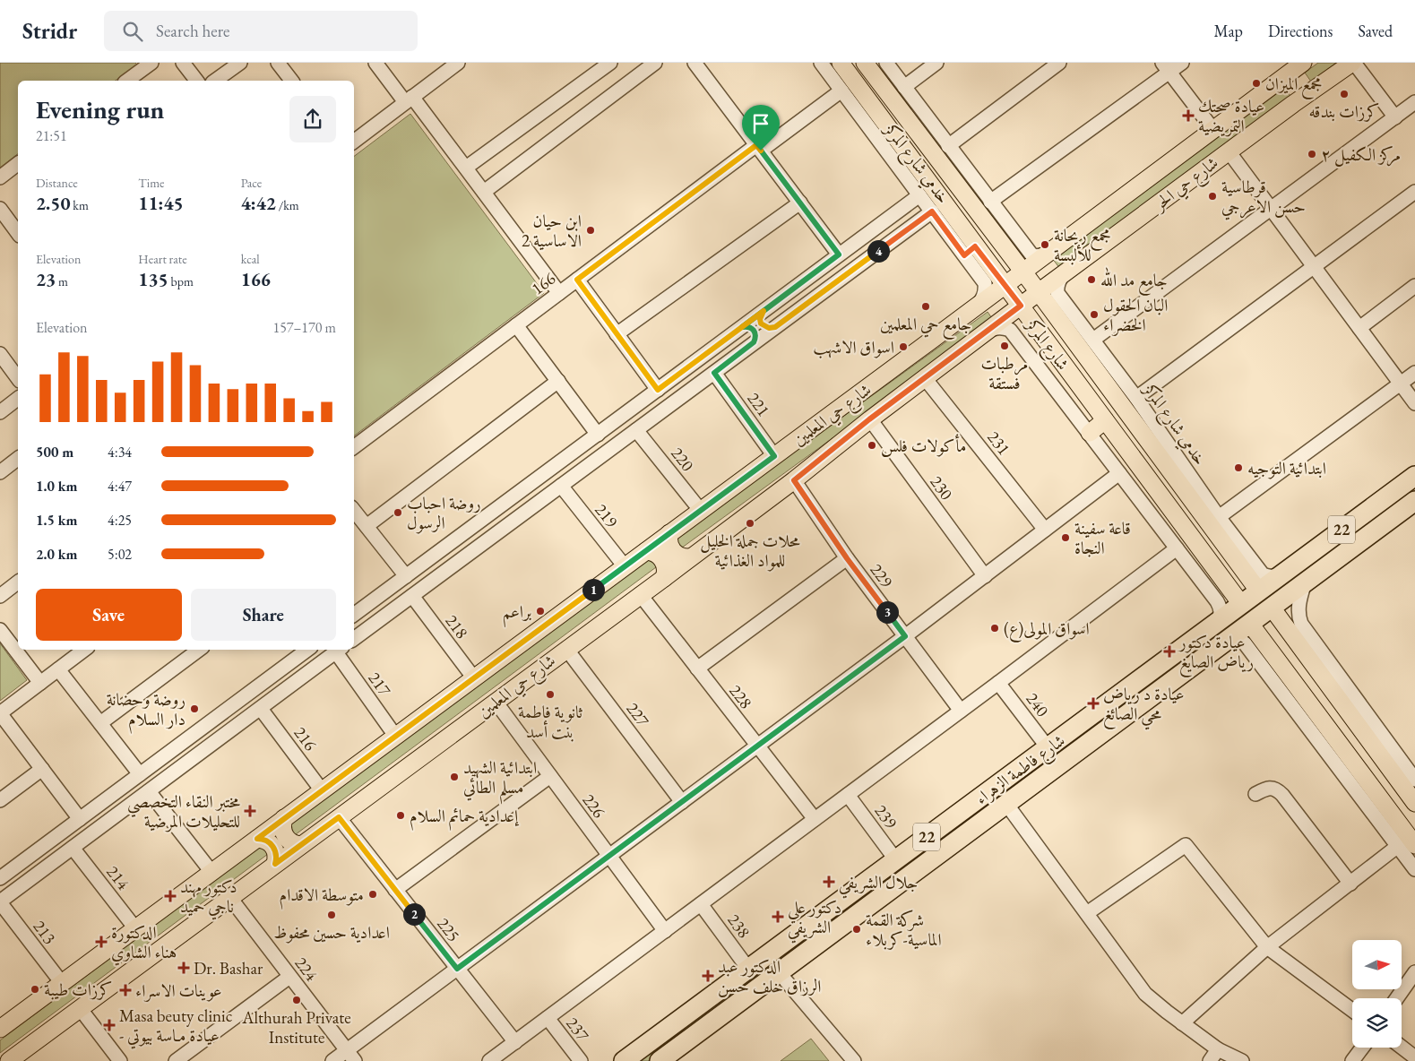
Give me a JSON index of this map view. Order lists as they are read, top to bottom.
{
  "streets": {
    "highway": ["22", "شارع فاطمة الزهراء"],
    "main road": ["شارع حي الحر", "شارع المركز", "شارع حي المعلمين"],
    "street": [
      "خدمي شارع المركز",
      "166",
      "221",
      "231",
      "220",
      "230",
      "219",
      "229",
      "218",
      "217",
      "228",
      "240",
      "227",
      "216",
      "226",
      "239",
      "214",
      "238",
      "225",
      "213",
      "224",
      "237"
    ]
  },
  "crossings": [
    ["خدمي شارع المركز", "شارع حي الحر"],
    ["خدمي شارع المركز", "166"],
    ["خدمي شارع المركز", "شارع المركز"],
    ["خدمي شارع المركز", "شارع حي المعلمين"],
    ["خدمي شارع المركز", "شارع فاطمة الزهراء"],
    ["شارع حي الحر", "شارع المركز"],
    ["شارع حي الحر", "شارع حي المعلمين"],
    ["شارع المركز", "شارع حي المعلمين"],
    ["شارع المركز", "شارع فاطمة الزهراء"],
    ["221", "شارع حي المعلمين"],
    ["شارع حي المعلمين", "231"],
    ["شارع حي المعلمين", "220"],
    ["شارع حي المعلمين", "230"],
    ["شارع حي المعلمين", "219"],
    ["شارع حي المعلمين", "229"],
    ["شارع حي المعلمين", "218"],
    ["شارع حي المعلمين", "217"],
    ["شارع حي المعلمين", "228"],
    ["شارع حي المعلمين", "227"],
    ["شارع حي المعلمين", "216"],
    ["شارع حي المعلمين", "226"],
    ["شارع حي المعلمين", "214"],
    ["شارع حي المعلمين", "225"],
    ["شارع حي المعلمين", "213"],
    ["شارع حي المعلمين", "224"],
    ["240", "شارع فاطمة الزهراء"],
    ["شارع فاطمة الزهراء", "239"],
    ["شارع فاطمة الزهراء", "238"]
  ],
  "places": {
    "other": [
      "مجمع الميزان",
      "كرزات بندقه",
      "مركز الكفيل ٢",
      "قرطاسية حسن الاعرجي",
      "ابن حيان الاساسية 2",
      "مجمع ريحانة للألبسة",
      "جامع مد الله",
      "جامع حي المعلمين",
      "البان الحقول الخضراء",
      "مرطبات فستقة",
      "اسواق الاشهب",
      "مأكولات فلس",
      "ابتدائية التوجيه",
      "روضة احباب الرسول",
      "محلات جملة الخليل للمواد الغذائية",
      "قاعة سفينة النجاة",
      "براعم",
      "اسواق المولى(ع)",
      "ثانوية فاطمة بنت أسد",
      "روضة وحضانة دار السلام",
      "ابتدائية الشهيد مسلم الطائي",
      "إعدادية حمائم السلام",
      "متوسطة الاقدام",
      "اعدادية حسين محفوظ",
      "شركة القمة الماسية-كربلاء",
      "كرزات طيبة",
      "Althurah Private Institute"
    ],
    "health": [
      "عيادة صحتك التمريضية",
      "عيادة دكتور رياض الصايغ",
      "عيادة د رياض محي الصائغ",
      "مختبر النقاء التخصصي للتحليلات المرضية",
      "جلال الشريفي",
      "دكتور مهند ناجي حميد",
      "دكتور علي الشريفي",
      "الدكتورة هناء الشاوي",
      "Dr. Bashar",
      "الدكتور عبد الرزاق خلف حسن",
      "عوينات الاسراء",
      "Masa beuty clinic - عيادة مـاسة بيوتي"
    ]
  },
  "north": "right",
  "page": {
    "header": "Stridr",
    "search": "Search here",
    "nav": ["Map", "Directions", "Saved"],
    "heading": ["Evening run", "21:51"],
    "stats": [
      ["Distance", "2.50 km"],
      ["Time", "11:45"],
      ["Pace", "4:42 /km"],
      ["Elevation", "23 m"],
      ["Heart rate", "135 bpm"],
      ["kcal", "166"]
    ],
    "pins": [
      "4",
      "1",
      "3",
      "2"
    ],
    "chart": ["Elevation", "157–170 m"],
    "list": [
      {
        "name": "500 m",
        "note": "4:34"
      },
      {
        "name": "1.0 km",
        "note": "4:47"
      },
      {
        "name": "1.5 km",
        "note": "4:25"
      },
      {
        "name": "2.0 km",
        "note": "5:02"
      }
    ],
    "buttons": ["Save", "Share"]
  }
}
